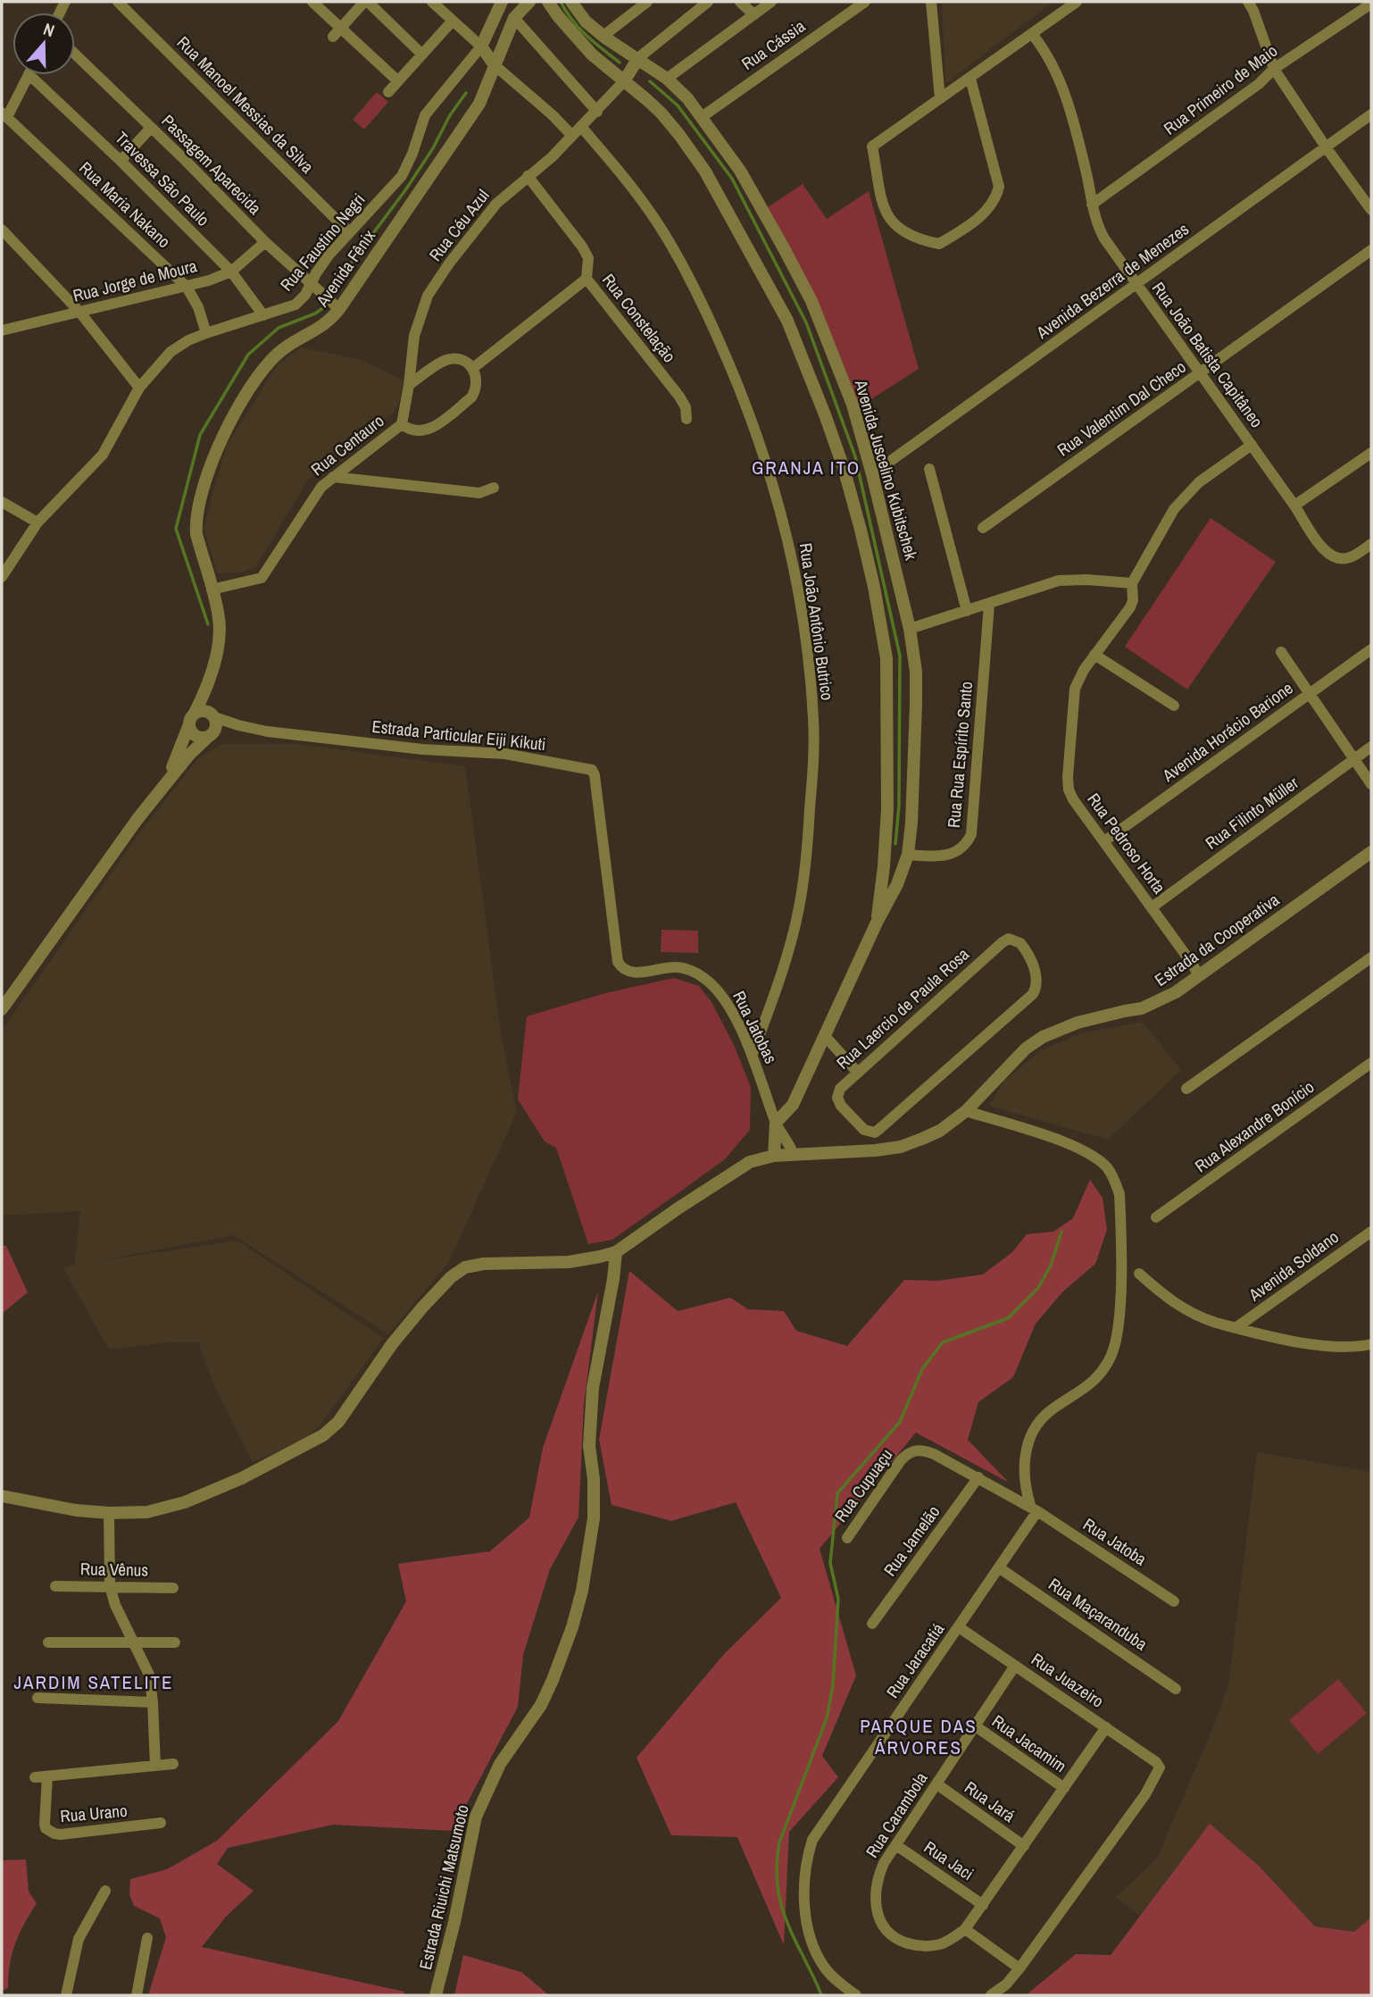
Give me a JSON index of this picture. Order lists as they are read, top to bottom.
{
  "streets": {
    "street": [
      "Rua Cássia",
      "Rua Primeiro de Maio",
      "Rua Manoel Messias da Silva",
      "Passagem Aparecida",
      "Travessa São Paulo",
      "Rua Maria Nakano",
      "Rua Céu Azul",
      "Rua Faustino Negri",
      "Avenida Fênix",
      "Rua Jorge de Moura",
      "Avenida Bezerra de Menezes",
      "Rua Constelação",
      "Rua João Batista Capitâneo",
      "Rua Valentim Dal Checo",
      "Rua Centauro",
      "Avenida Juscelino Kubitschek",
      "Rua João Antônio Butrico",
      "Avenida Horácio Barione",
      "Estrada Particular Eiji Kikuti",
      "Rua Rua Espírito Santo",
      "Rua Filinto Müller",
      "Rua Pedroso Horta",
      "Estrada da Cooperativa",
      "Rua Laercio de Paula Rosa",
      "Rua Jatobas",
      "Rua Alexandre Bonício",
      "Avenida Soldano",
      "Rua Cupuaçu",
      "Rua Jamelão",
      "Rua Jatoba",
      "Rua Vênus",
      "Rua Maçaranduba",
      "Rua Jaracatiá",
      "Rua Juazeiro",
      "Rua Jacamim",
      "Rua Jará",
      "Rua Urano",
      "Rua Carambola",
      "Rua Jaci",
      "Estrada Riuichi Matsumoto"
    ]
  },
  "crossings": [
    ["Rua Cássia", "Avenida Juscelino Kubitschek"],
    ["Rua Primeiro de Maio", "Rua João Batista Capitâneo"],
    ["Rua Manoel Messias da Silva", "Rua Faustino Negri"],
    ["Passagem Aparecida", "Rua Faustino Negri"],
    ["Passagem Aparecida", "Avenida Fênix"],
    ["Passagem Aparecida", "Rua Jorge de Moura"],
    ["Travessa São Paulo", "Rua Faustino Negri"],
    ["Travessa São Paulo", "Rua Jorge de Moura"],
    ["Rua Maria Nakano", "Rua Faustino Negri"],
    ["Rua Maria Nakano", "Rua Jorge de Moura"],
    ["Rua Céu Azul", "Rua Constelação"],
    ["Rua Céu Azul", "Rua Centauro"],
    ["Rua Céu Azul", "Avenida Juscelino Kubitschek"],
    ["Rua Céu Azul", "Rua João Antônio Butrico"],
    ["Avenida Fênix", "Rua Centauro"],
    ["Avenida Fênix", "Estrada Particular Eiji Kikuti"],
    ["Avenida Bezerra de Menezes", "Rua João Batista Capitâneo"],
    ["Avenida Bezerra de Menezes", "Avenida Juscelino Kubitschek"],
    ["Rua João Batista Capitâneo", "Rua Valentim Dal Checo"],
    ["Rua João Batista Capitâneo", "Rua Pedroso Horta"],
    ["Avenida Juscelino Kubitschek", "Rua Rua Espírito Santo"],
    ["Avenida Juscelino Kubitschek", "Rua Jatobas"],
    ["Rua João Antônio Butrico", "Rua Jatobas"],
    ["Avenida Horácio Barione", "Rua Pedroso Horta"],
    ["Estrada Particular Eiji Kikuti", "Rua Jatobas"],
    ["Rua Filinto Müller", "Rua Pedroso Horta"],
    ["Rua Pedroso Horta", "Estrada da Cooperativa"],
    ["Estrada da Cooperativa", "Rua Jatobas"],
    ["Rua Cupuaçu", "Rua Jatoba"],
    ["Rua Jamelão", "Rua Jatoba"],
    ["Rua Jatoba", "Rua Jaracatiá"],
    ["Rua Maçaranduba", "Rua Jaracatiá"],
    ["Rua Jaracatiá", "Rua Juazeiro"],
    ["Rua Juazeiro", "Rua Carambola"],
    ["Rua Jacamim", "Rua Carambola"],
    ["Rua Jará", "Rua Carambola"],
    ["Rua Carambola", "Rua Jaci"]
  ],
  "districts": ["GRANJA ITO", "JARDIM SATELITE", "PARQUE DAS ÁRVORES"],
  "north": "top"
}
